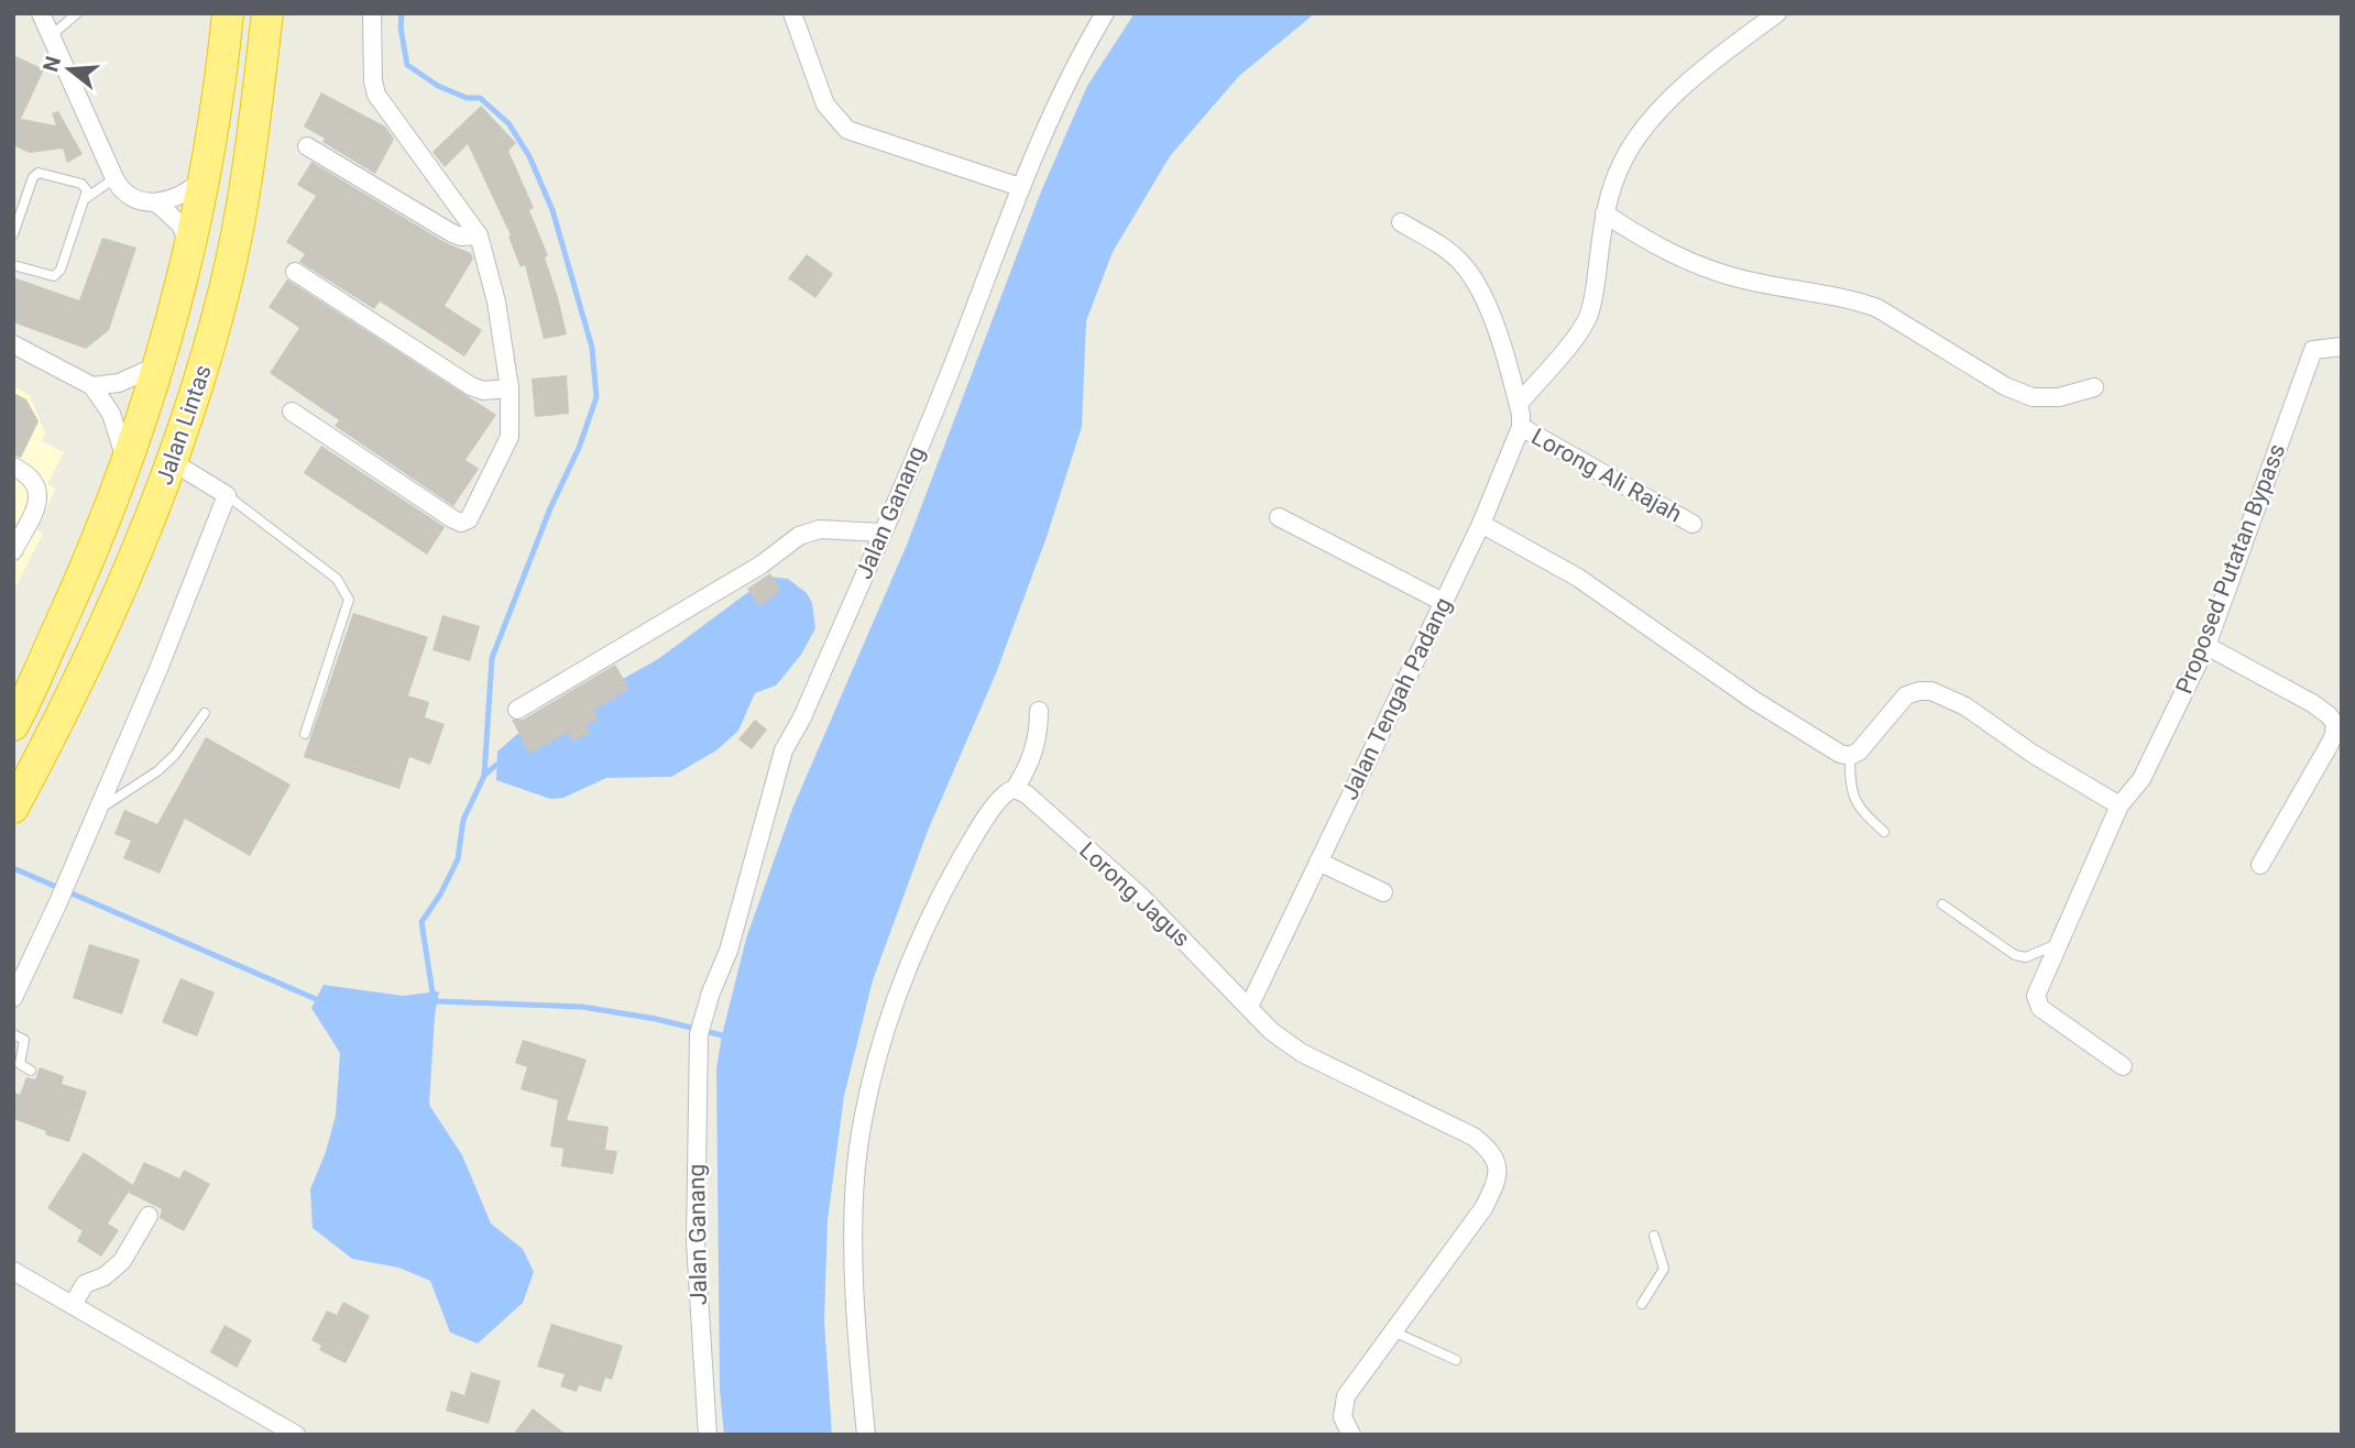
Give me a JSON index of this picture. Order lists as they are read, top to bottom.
{
  "streets": {
    "highway": ["Jalan Lintas"],
    "street": [
      "Lorong Ali Rajah",
      "Jalan Ganang",
      "Proposed Putatan Bypass",
      "Jalan Tengah Padang",
      "Lorong Jagus"
    ]
  },
  "crossings": [
    ["Lorong Ali Rajah", "Jalan Tengah Padang"],
    ["Jalan Tengah Padang", "Lorong Jagus"]
  ],
  "north": "left"
}
